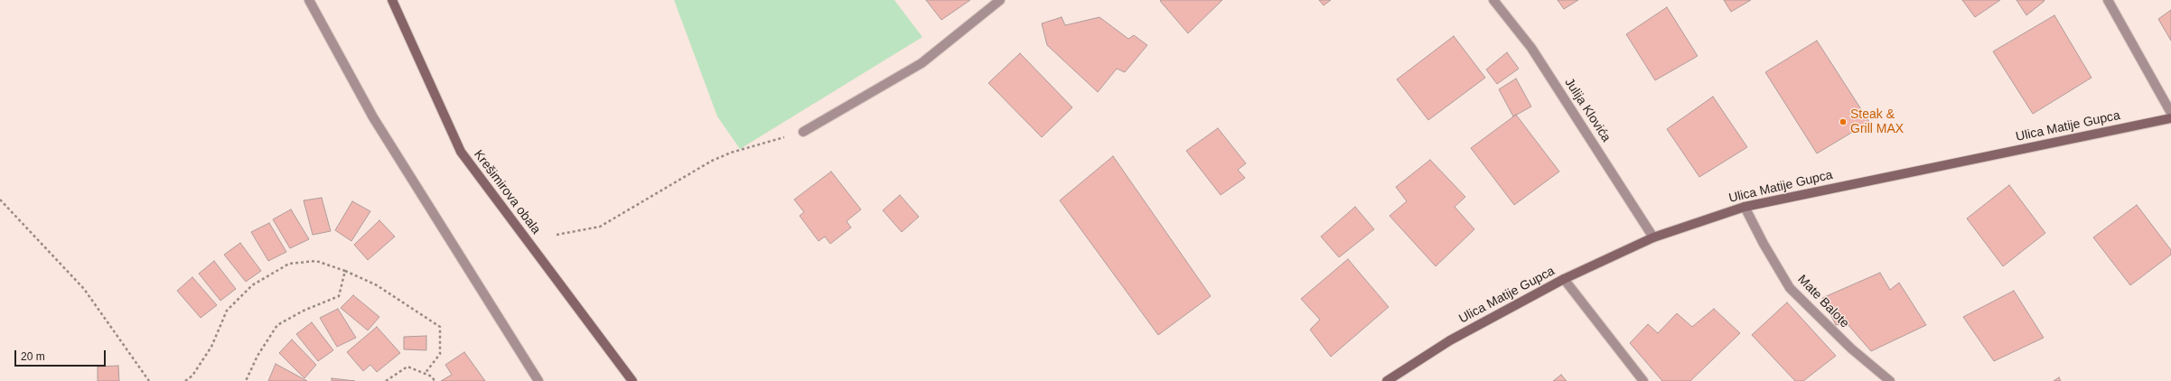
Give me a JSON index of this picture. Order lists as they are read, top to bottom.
{
  "streets": {
    "street": [
      "Julija Klovića",
      "Ulica Matije Gupca",
      "Krešimirova obala",
      "Mate Balote"
    ]
  },
  "crossings": [
    ["Julija Klovića", "Ulica Matije Gupca"],
    ["Ulica Matije Gupca", "Mate Balote"]
  ],
  "places": ["Steak & Grill MAX"],
  "scale_bar": "20 m"
}
